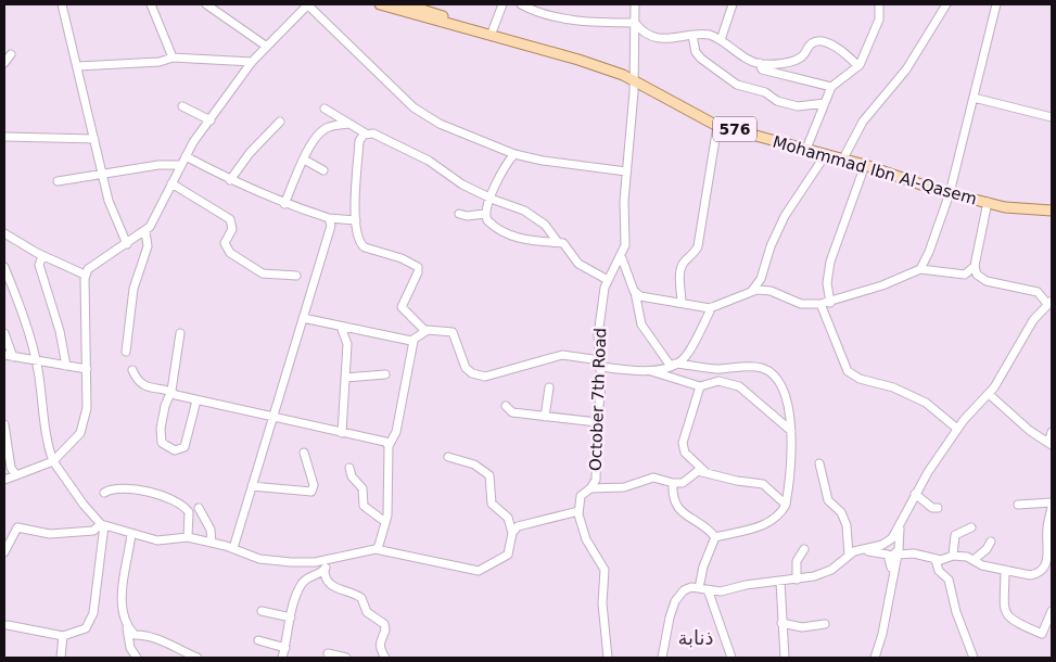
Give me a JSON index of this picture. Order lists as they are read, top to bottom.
{
  "streets": {
    "main road": ["576", "Mohammad Ibn Al-Qasem"],
    "street": ["October 7th Road"]
  },
  "crossings": [
    ["Mohammad Ibn Al-Qasem", "October 7th Road"]
  ],
  "districts": ["ذنابة"]
}
